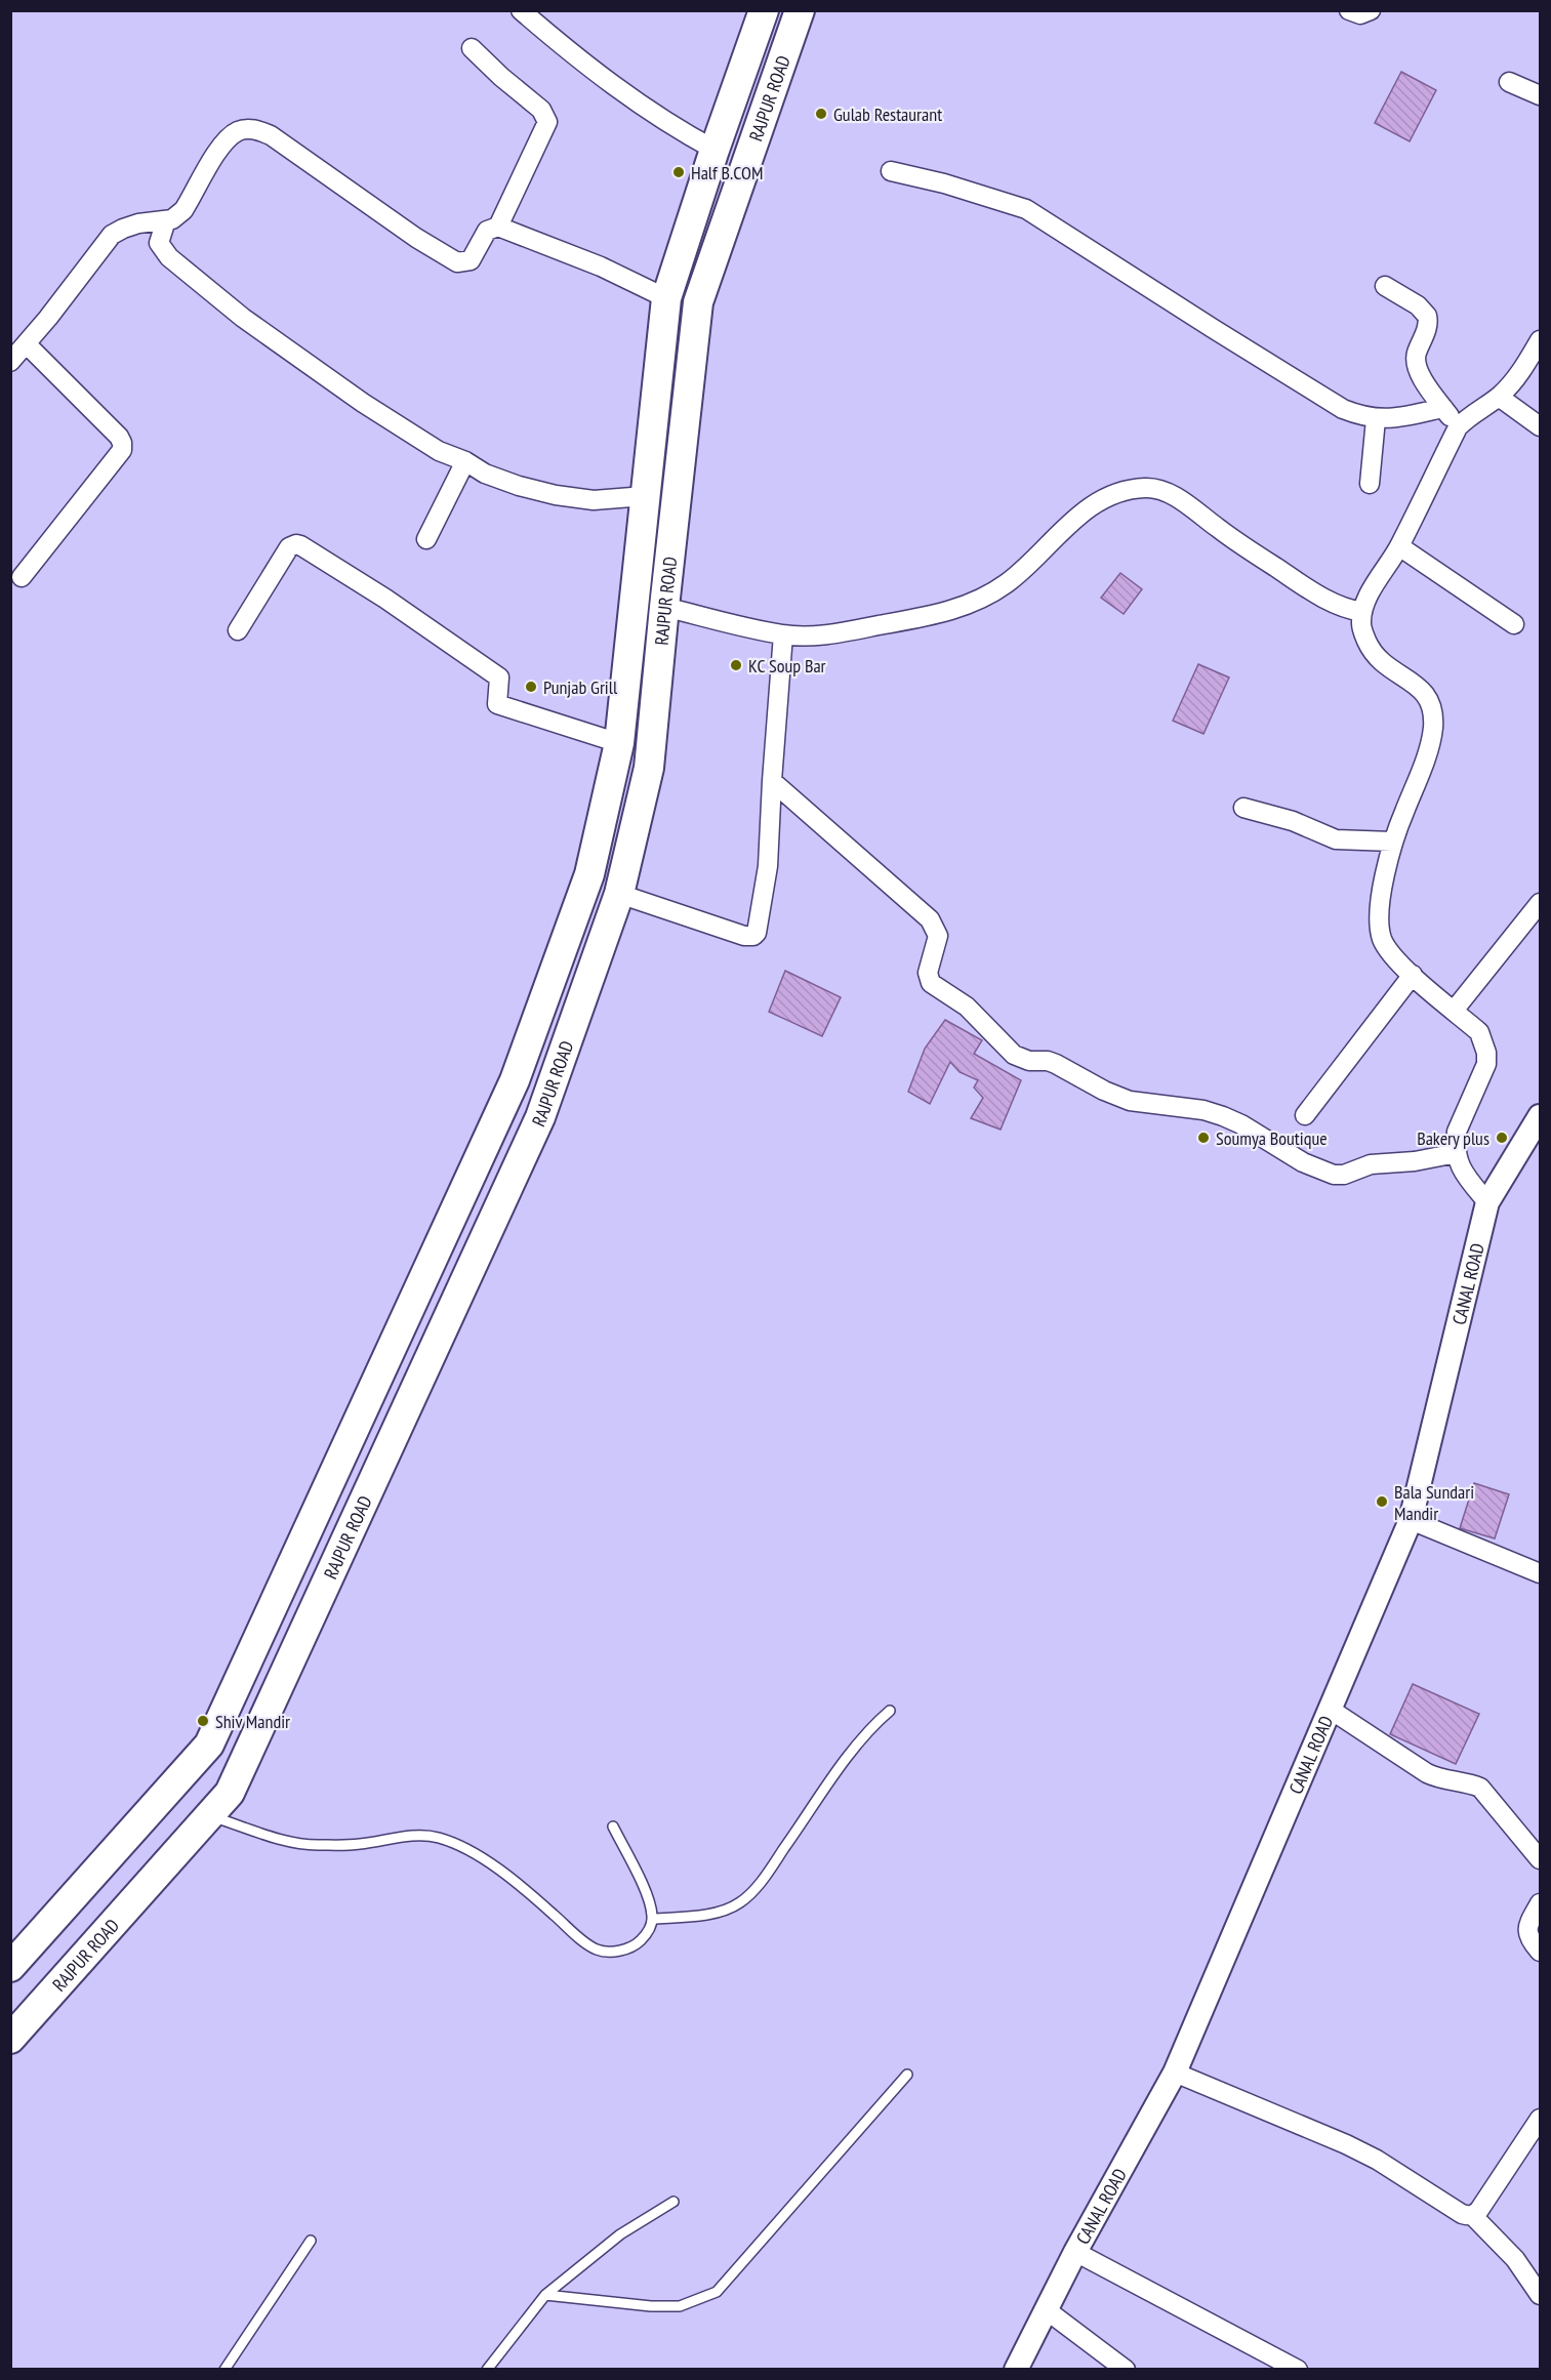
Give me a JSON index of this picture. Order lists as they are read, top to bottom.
{
  "streets": {
    "main road": ["RAJPUR ROAD"],
    "street": ["CANAL ROAD"]
  },
  "places": [
    "Gulab Restaurant",
    "Half B.COM",
    "KC Soup Bar",
    "Punjab Grill",
    "Soumya Boutique",
    "Bakery plus",
    "Bala Sundari Mandir",
    "Shiv Mandir"
  ]
}
